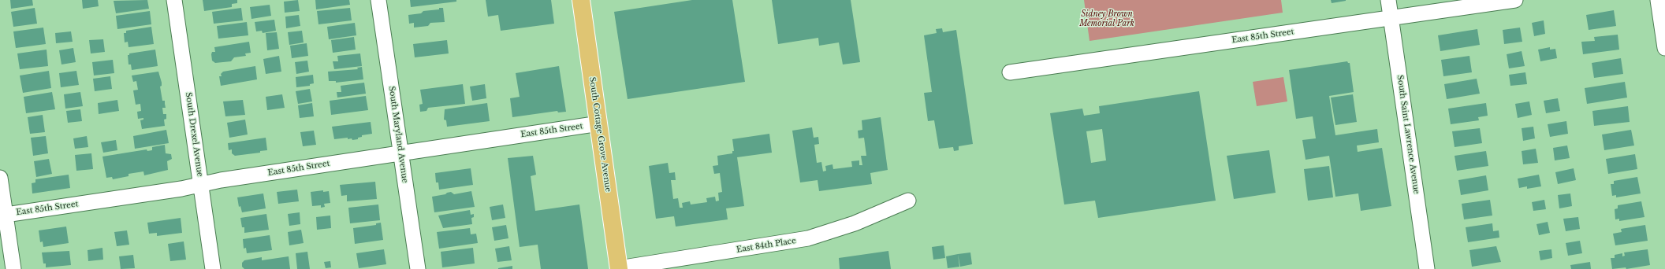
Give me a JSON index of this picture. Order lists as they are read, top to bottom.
{
  "streets": {
    "main road": ["South Cottage Grove Avenue"],
    "street": [
      "East 85th Street",
      "South Drexel Avenue",
      "South Maryland Avenue",
      "South Saint Lawrence Avenue",
      "East 84th Place"
    ]
  },
  "crossings": [
    ["East 85th Street", "South Drexel Avenue"],
    ["East 85th Street", "South Maryland Avenue"],
    ["East 85th Street", "South Cottage Grove Avenue"],
    ["East 85th Street", "South Saint Lawrence Avenue"],
    ["South Cottage Grove Avenue", "East 84th Place"]
  ],
  "parks": ["Sidney Brown Memorial Park"]
}
